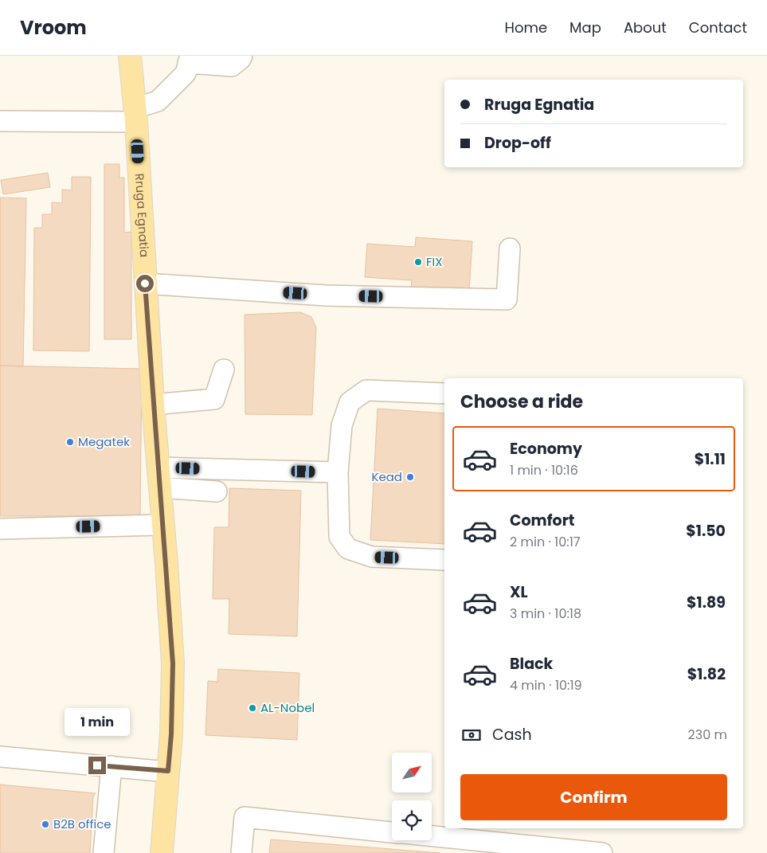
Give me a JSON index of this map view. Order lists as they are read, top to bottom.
{
  "streets": {
    "main road": ["Rruga Egnatia"]
  },
  "places": [
    "FIX",
    "Megatek",
    "Kead",
    "AL-Nobel",
    "B2B office"
  ],
  "north": "top right",
  "page": {
    "header": "Vroom",
    "nav": [
      "Home",
      "Map",
      "About",
      "Contact"
    ],
    "banner": ["Rruga Egnatia", "Drop-off"],
    "heading": "Choose a ride",
    "list": [
      {
        "name": "Economy",
        "note": "1 min · 10:16",
        "value": "$1.11"
      },
      {
        "name": "Comfort",
        "note": "2 min · 10:17",
        "value": "$1.50"
      },
      {
        "name": "XL",
        "note": "3 min · 10:18",
        "value": "$1.89"
      },
      {
        "name": "Black",
        "note": "4 min · 10:19",
        "value": "$1.82"
      }
    ],
    "bubble": "1 min",
    "pay": ["Cash", "230 m"],
    "buttons": "Confirm"
  }
}
